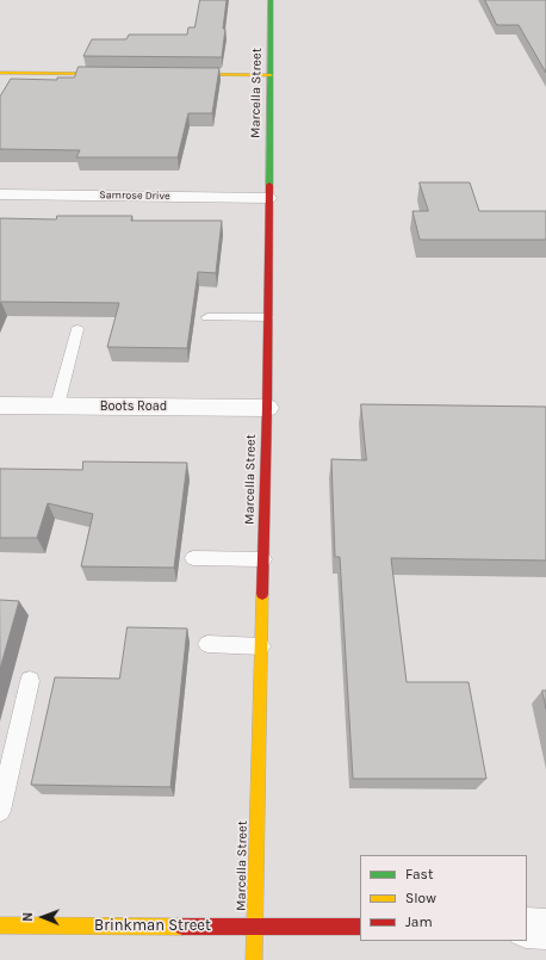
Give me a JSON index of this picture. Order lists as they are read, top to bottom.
{
  "streets": {
    "street": [
      "Marcella Street",
      "Samrose Drive",
      "Boots Road",
      "Brinkman Street"
    ]
  },
  "crossings": [
    ["Marcella Street", "Samrose Drive"],
    ["Marcella Street", "Boots Road"],
    ["Marcella Street", "Brinkman Street"]
  ],
  "legend": ["Fast", "Slow", "Jam"],
  "north": "left"
}
